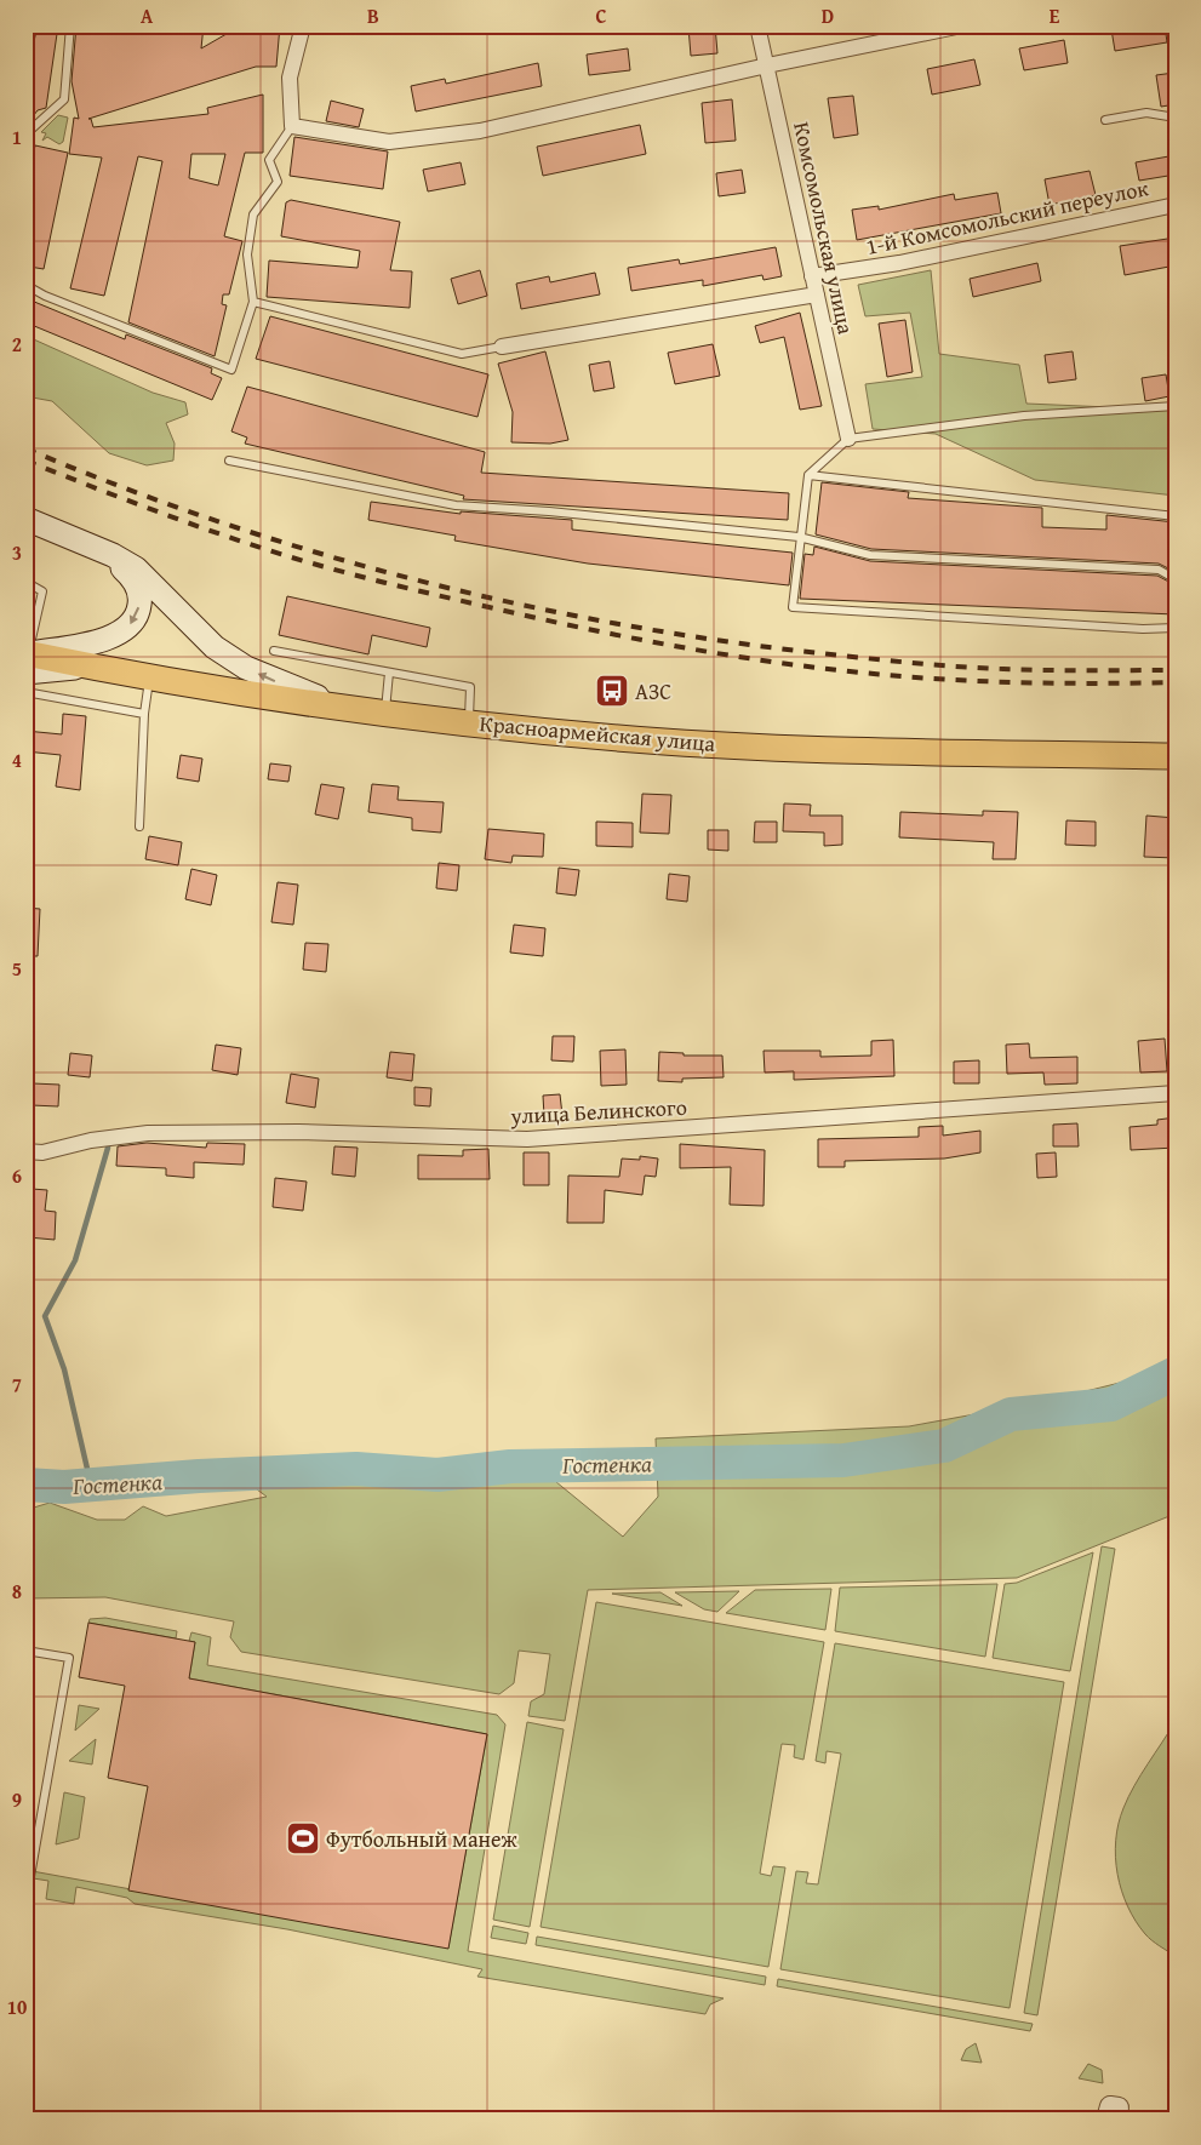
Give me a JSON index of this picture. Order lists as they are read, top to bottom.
{
  "streets": {
    "main road": ["Красноармейская улица"],
    "street": ["1-й Комсомольский переулок", "Комсомольская улица", "улица Белинского"]
  },
  "crossings": [
    ["1-й Комсомольский переулок", "Комсомольская улица"]
  ],
  "water": ["Гостенка"],
  "places": {
    "bus stop": ["АЗС"],
    "sports": ["Футбольный манеж"]
  },
  "grid": {
    "columns": [
      "A",
      "B",
      "C",
      "D",
      "E"
    ],
    "rows": [
      "1",
      "2",
      "3",
      "4",
      "5",
      "6",
      "7",
      "8",
      "9",
      "10"
    ]
  }
}
